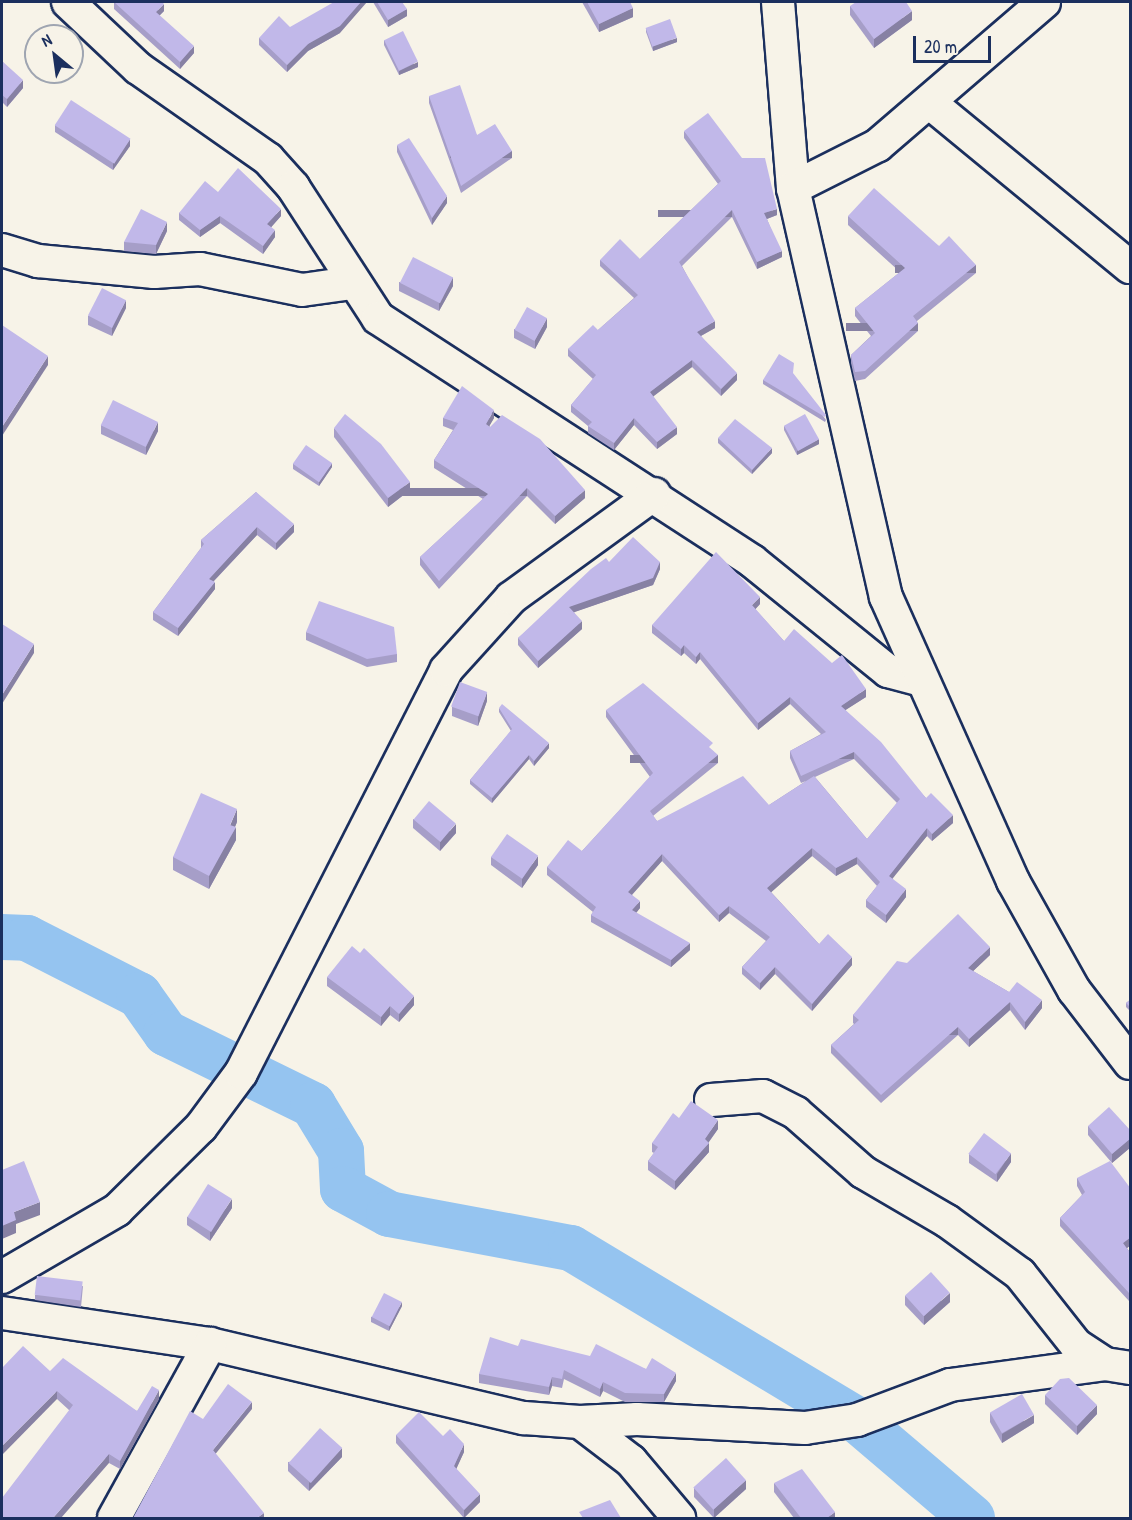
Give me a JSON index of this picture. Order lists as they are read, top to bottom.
{
  "scale_bar": "20 m",
  "north": "top left"
}
